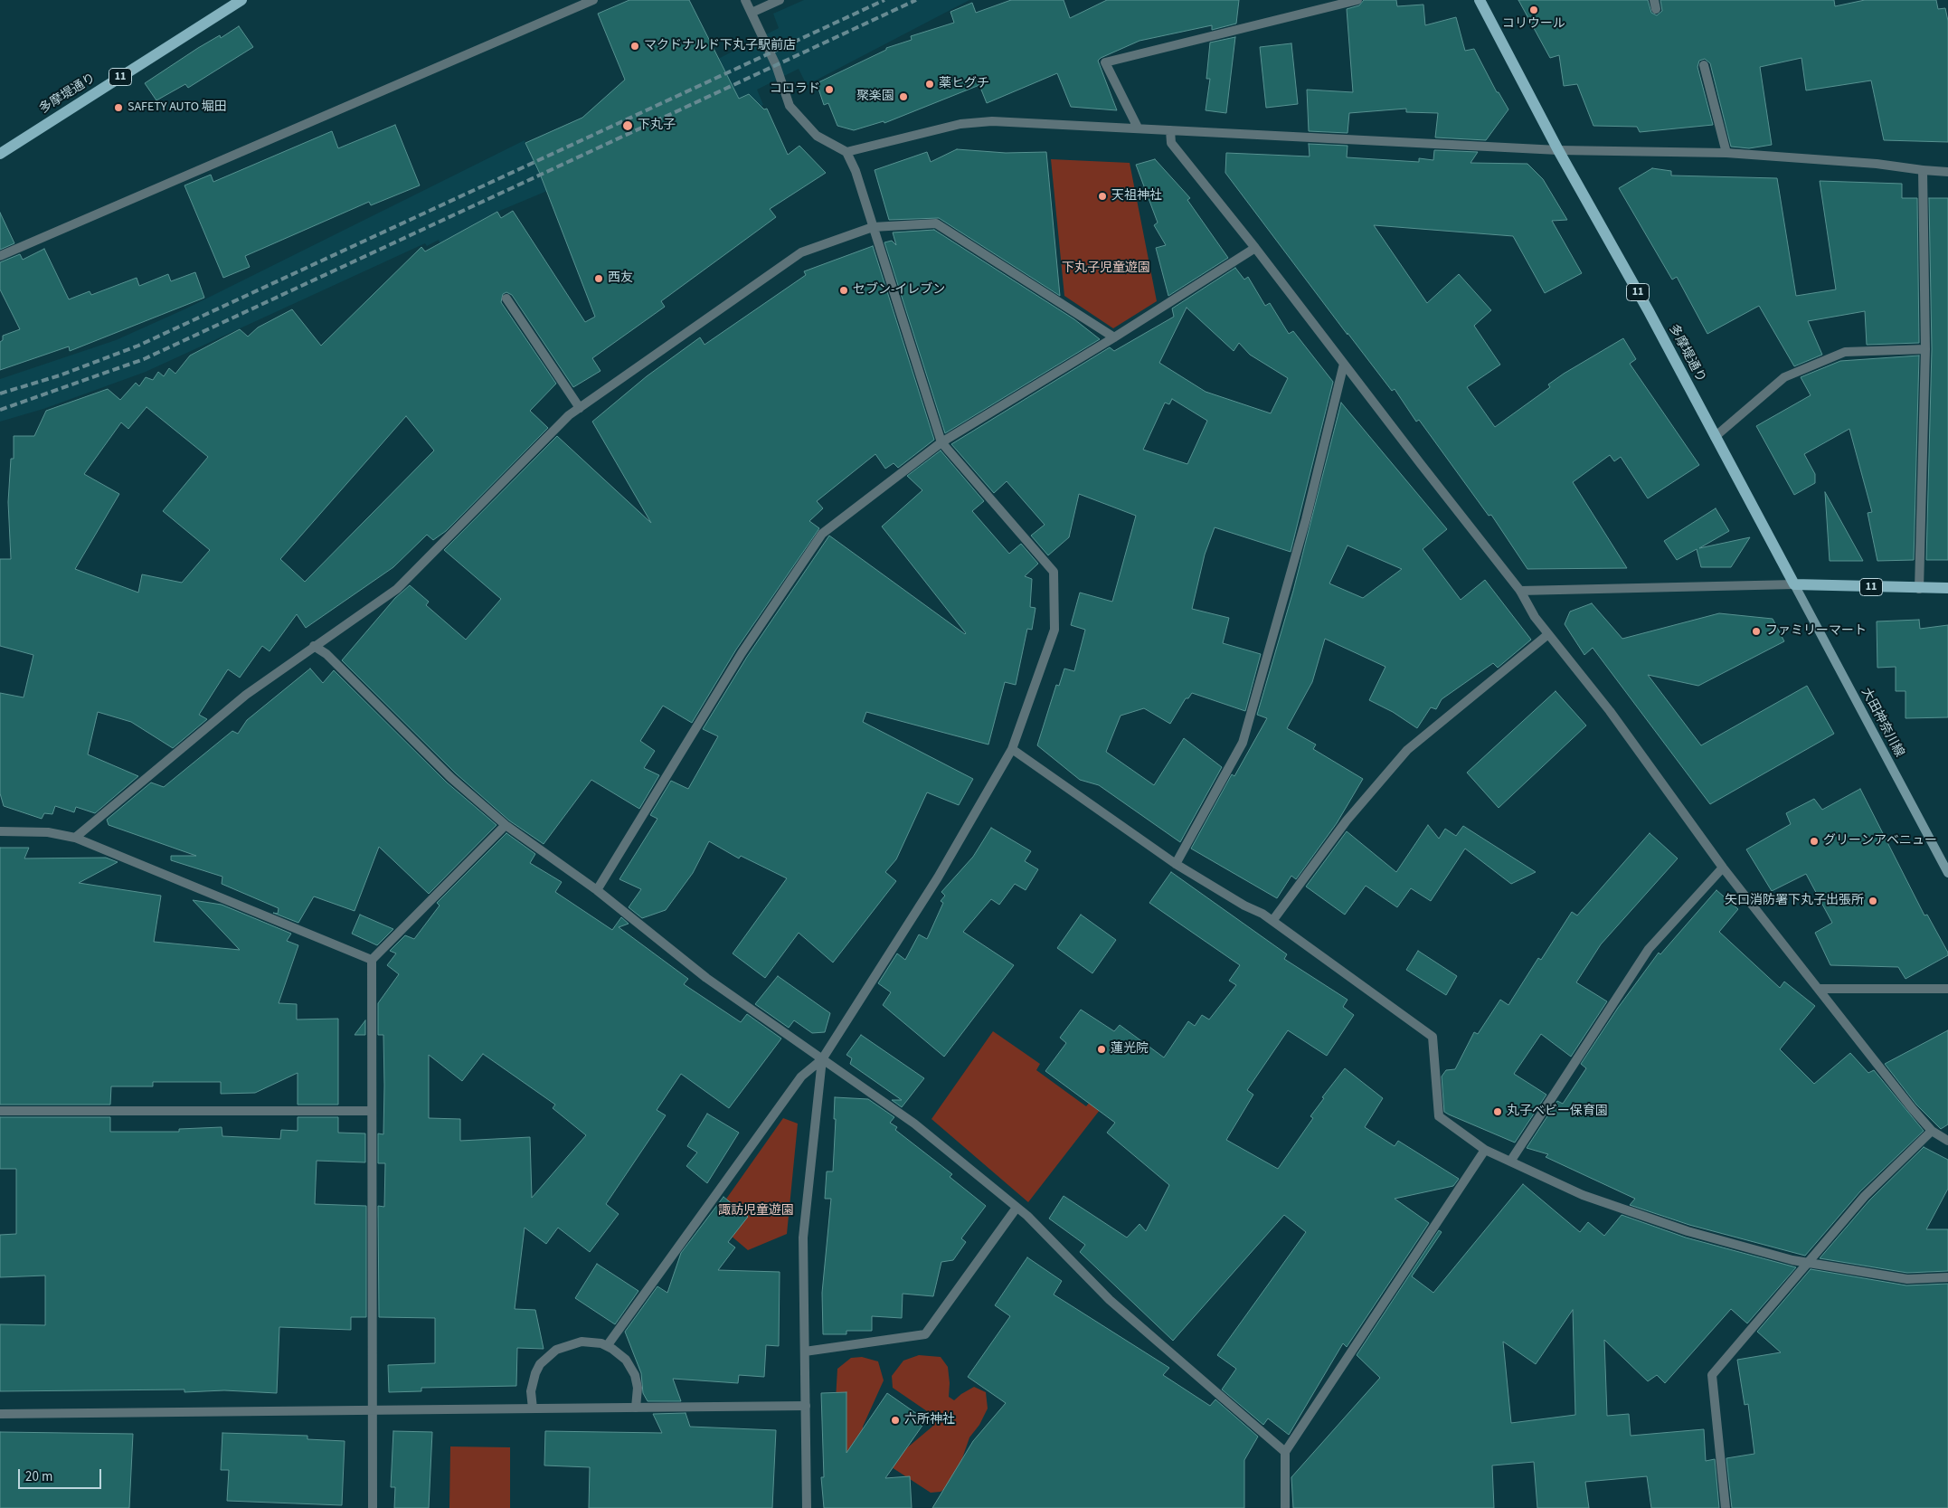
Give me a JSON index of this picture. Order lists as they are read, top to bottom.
{
  "streets": {
    "main road": ["11", "多摩堤通り", "大田神奈川線"]
  },
  "crossings": [
    ["11", "多摩堤通り"],
    ["11", "大田神奈川線"],
    ["多摩堤通り", "大田神奈川線"]
  ],
  "parks": ["下丸子児童遊園", "諏訪児童遊園"],
  "places": [
    "コリウール",
    "マクドナルド下丸子駅前店",
    "薬ヒグチ",
    "コロラド",
    "聚楽園",
    "SAFETY AUTO 堀田",
    "下丸子",
    "天祖神社",
    "西友",
    "セブン-イレブン",
    "ファミリーマート",
    "グリーンアベニュー",
    "矢口消防署下丸子出張所",
    "蓮光院",
    "丸子ベビー保育園",
    "六所神社"
  ],
  "scale_bar": "20 m"
}
